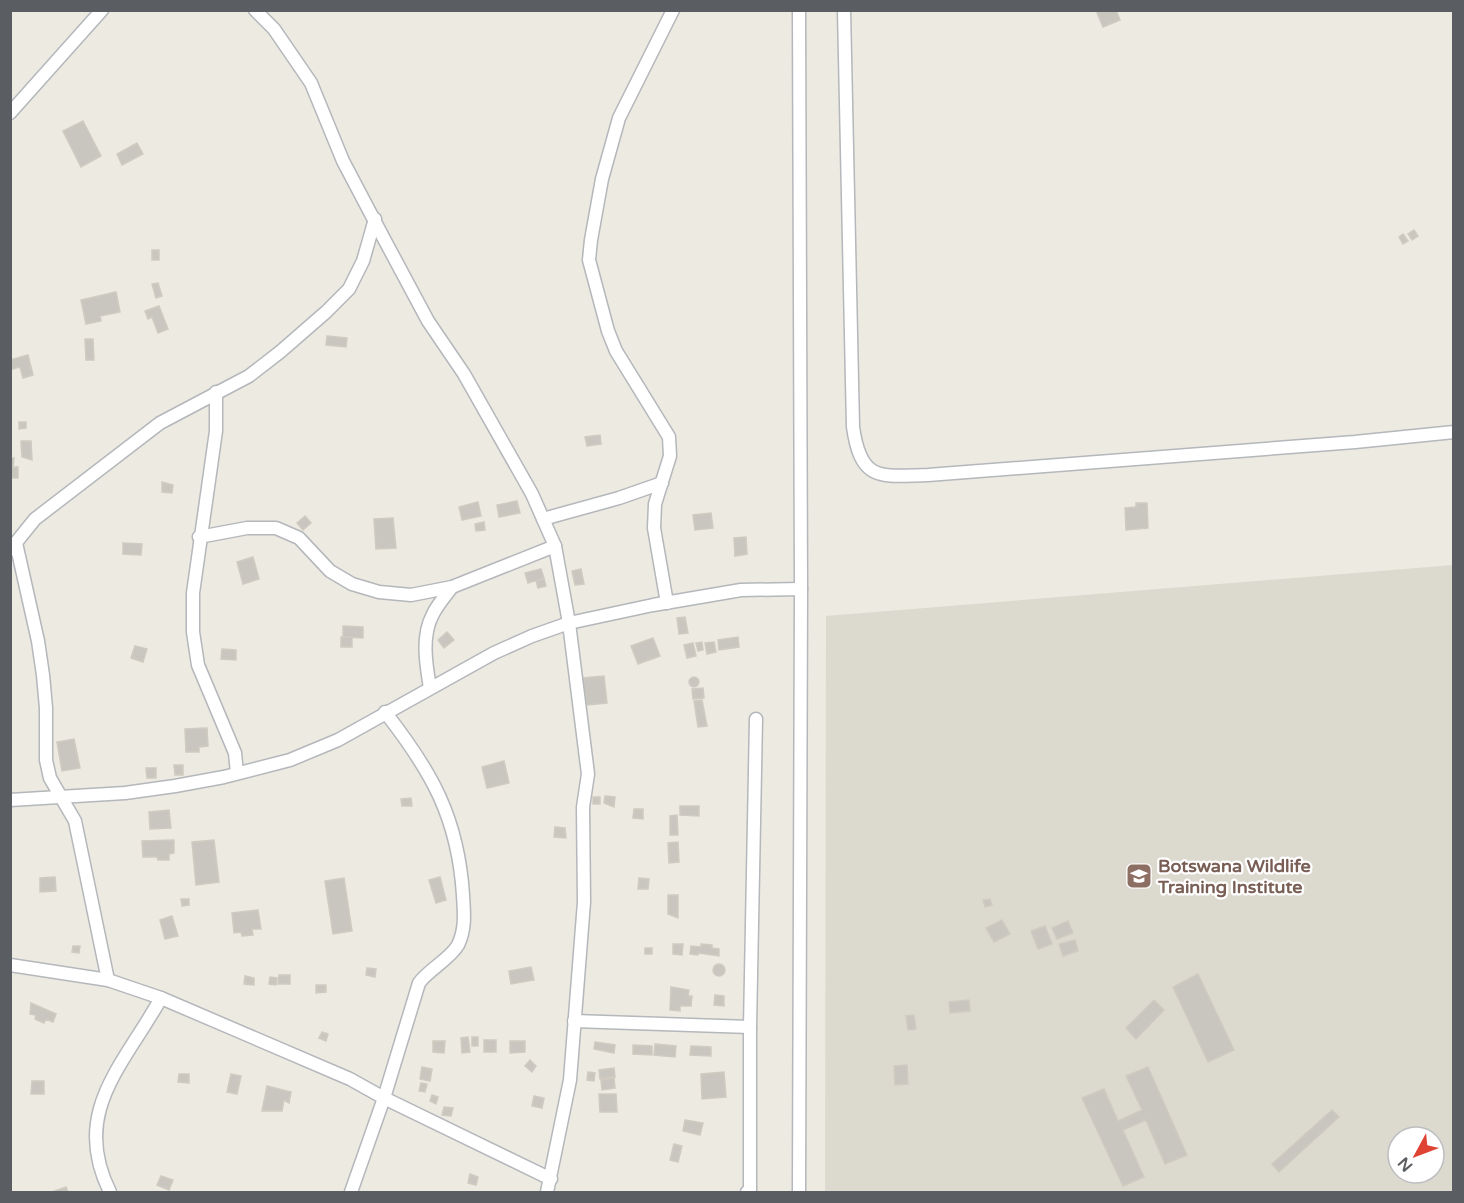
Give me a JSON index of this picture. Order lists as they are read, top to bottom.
{
  "places": {
    "school or university": ["Botswana Wildlife Training Institute"]
  },
  "north": "bottom left"
}
